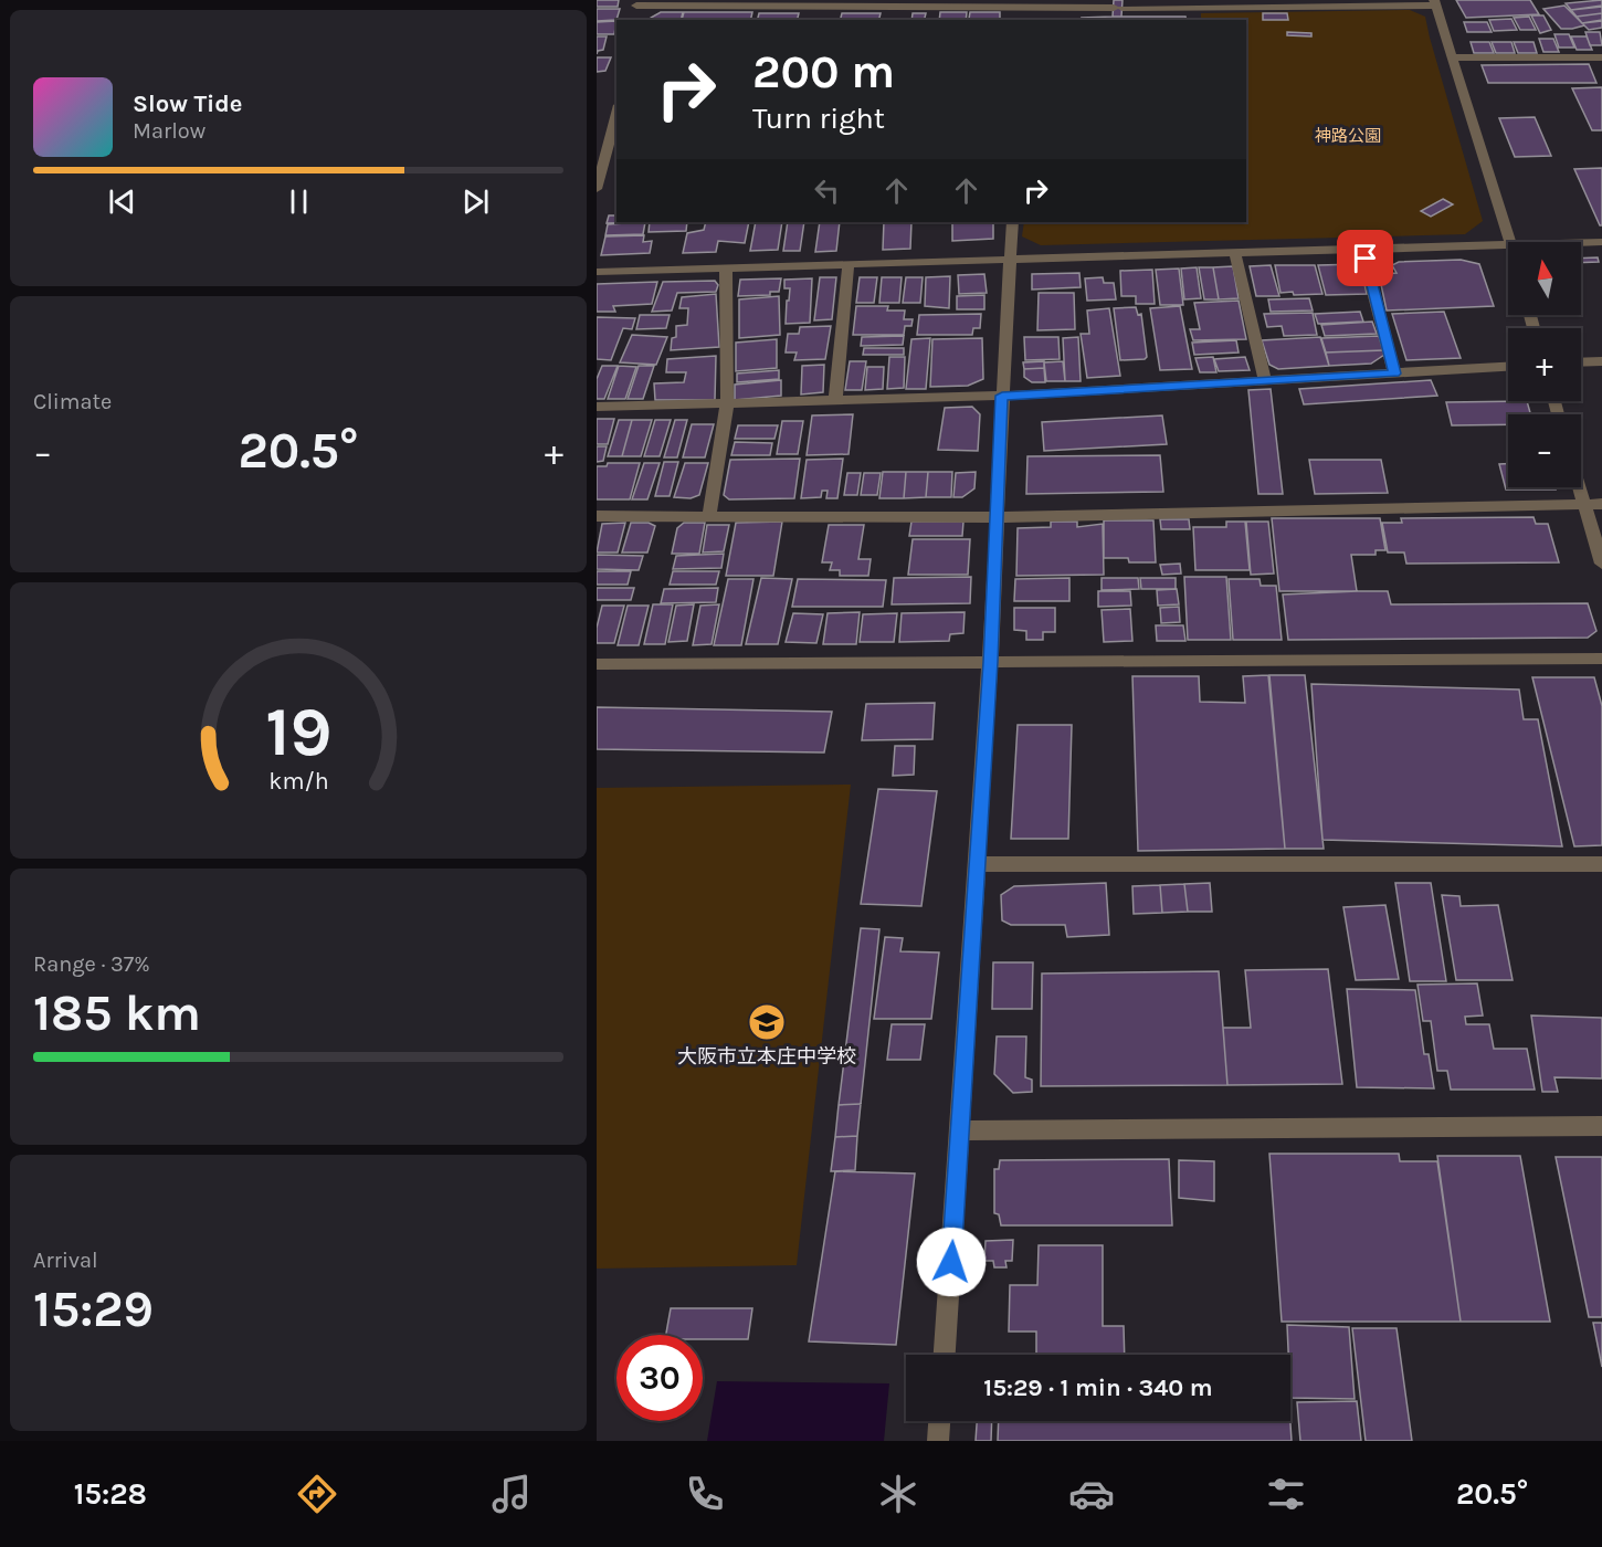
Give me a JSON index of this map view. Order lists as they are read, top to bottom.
{
  "parks": ["神路公園"],
  "places": {
    "school or university": ["大阪市立本庄中学校"]
  },
  "north": "top",
  "page": {
    "turn": ["200 m", "Turn right"],
    "song": ["Slow Tide", "Marlow"],
    "map_buttons": ["+", "−"],
    "tile": [
      "Climate",
      ["Range · 37%", "185 km"],
      ["Arrival", "15:29"]
    ],
    "heat": ["−", "20.5°", "+"],
    "limit": "30",
    "trip": "15:29 · 1 min · 340 m",
    "tabs": ["15:28", "20.5°"],
    "gauge": ["19", "km/h"]
  }
}
